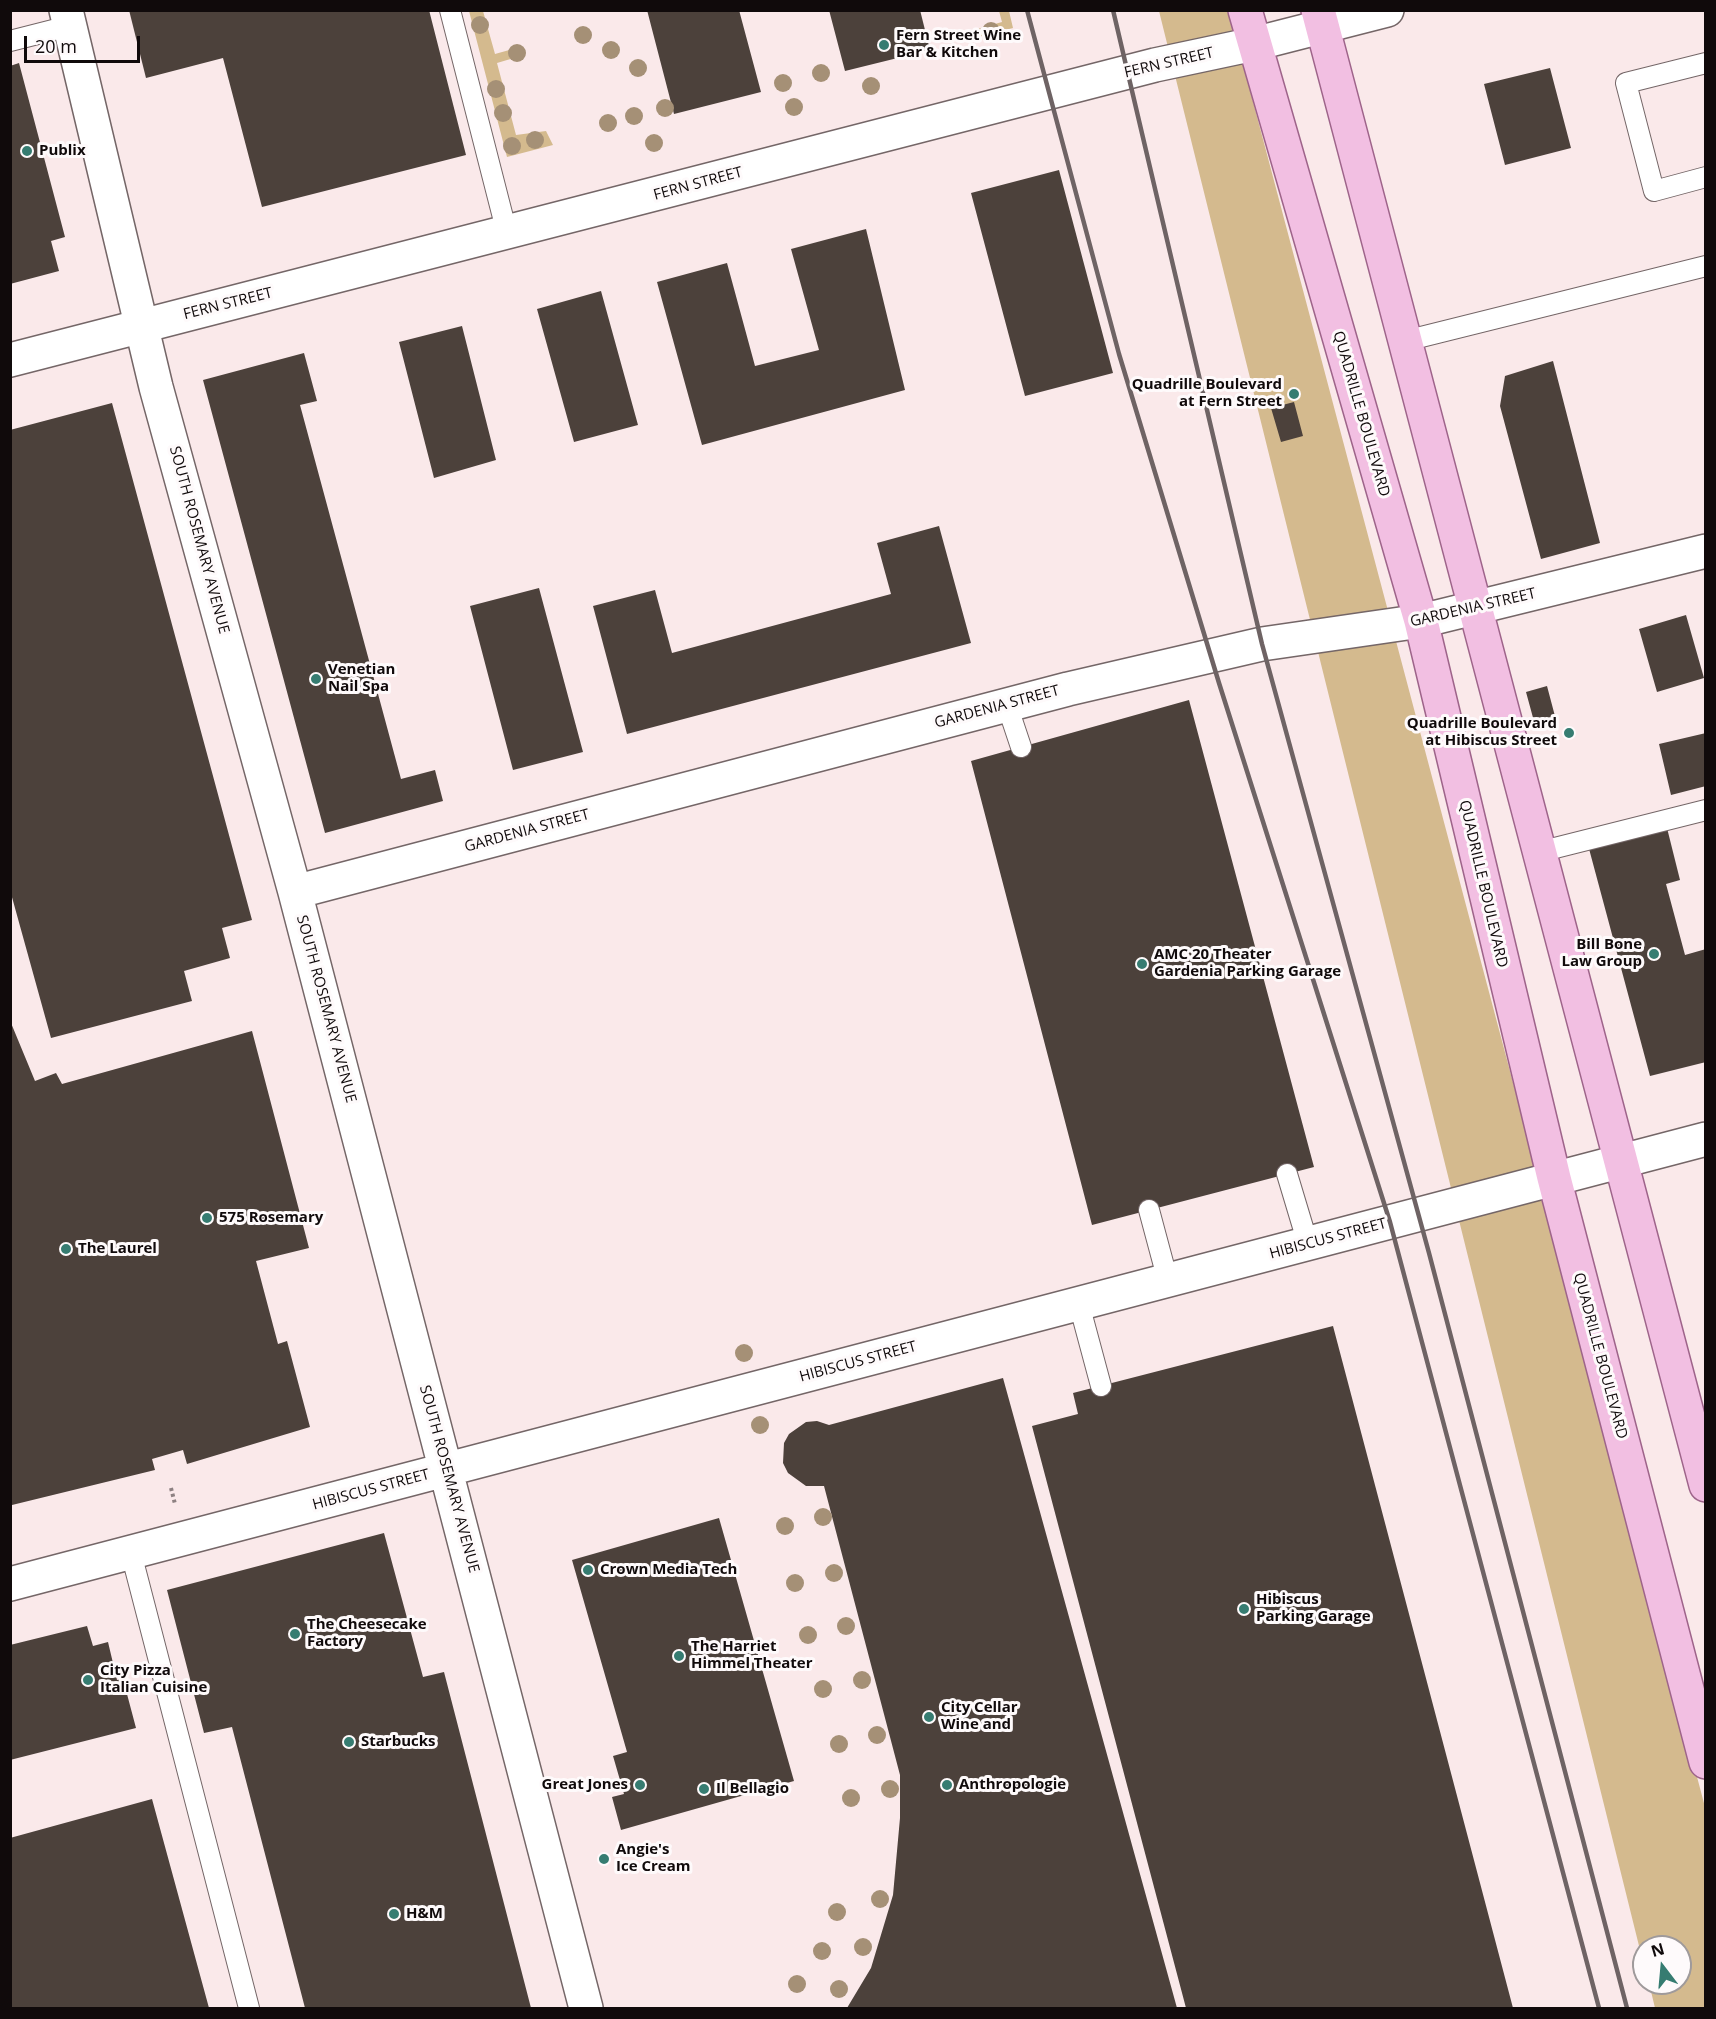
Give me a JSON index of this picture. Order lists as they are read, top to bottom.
{
  "streets": {
    "main road": ["QUADRILLE BOULEVARD"],
    "street": [
      "FERN STREET",
      "SOUTH ROSEMARY AVENUE",
      "GARDENIA STREET",
      "HIBISCUS STREET"
    ]
  },
  "crossings": [
    ["FERN STREET", "QUADRILLE BOULEVARD"],
    ["FERN STREET", "SOUTH ROSEMARY AVENUE"],
    ["QUADRILLE BOULEVARD", "GARDENIA STREET"],
    ["QUADRILLE BOULEVARD", "HIBISCUS STREET"],
    ["SOUTH ROSEMARY AVENUE", "GARDENIA STREET"],
    ["SOUTH ROSEMARY AVENUE", "HIBISCUS STREET"]
  ],
  "places": [
    "Fern Street Wine Bar & Kitchen",
    "Publix",
    "Quadrille Boulevard at Fern Street",
    "Venetian Nail Spa",
    "Quadrille Boulevard at Hibiscus Street",
    "Bill Bone Law Group",
    "AMC 20 Theater Gardenia Parking Garage",
    "575 Rosemary",
    "The Laurel",
    "Crown Media Tech",
    "Hibiscus Parking Garage",
    "The Cheesecake Factory",
    "The Harriet Himmel Theater",
    "City Pizza Italian Cuisine",
    "City Cellar Wine and",
    "Starbucks",
    "Great Jones",
    "Anthropologie",
    "Il Bellagio",
    "Angie's Ice Cream",
    "H&M"
  ],
  "scale_bar": "20 m",
  "north": "top"
}
